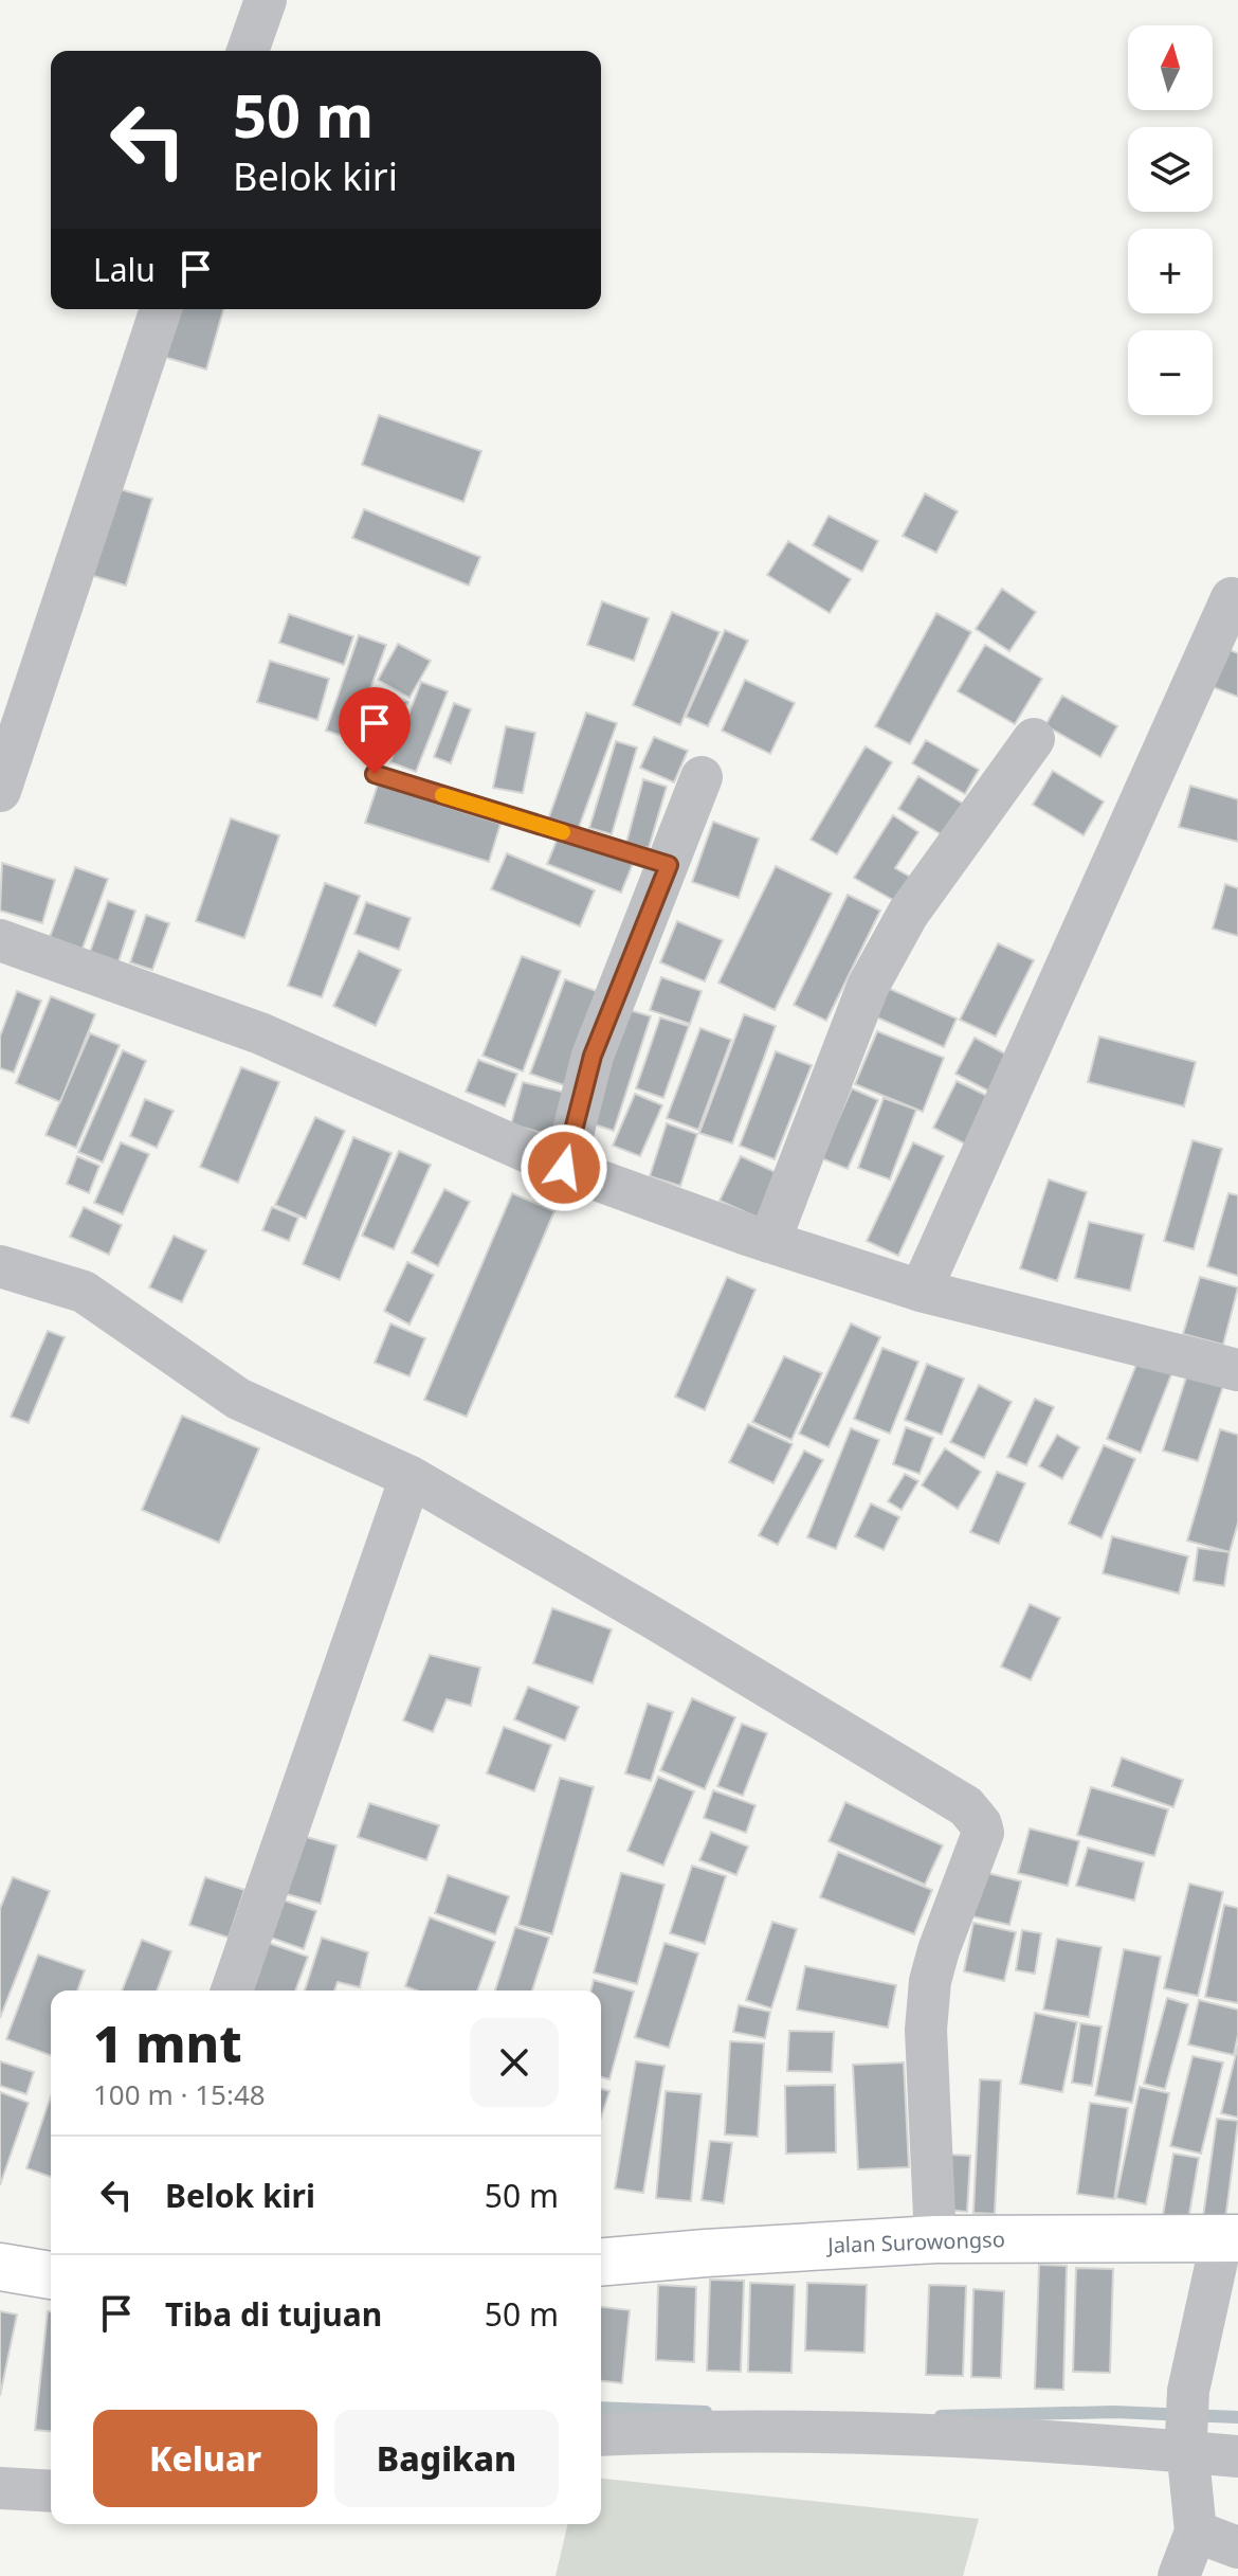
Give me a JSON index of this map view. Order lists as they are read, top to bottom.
{
  "streets": {
    "street": ["Jalan Surowongso"]
  },
  "north": "top",
  "page": {
    "map_buttons": ["+", "−"],
    "turn": ["50 m", "Belok kiri"],
    "then": "Lalu",
    "heading": ["1 mnt", "100 m · 15:48"],
    "list": [
      {
        "name": "Belok kiri",
        "value": "50 m"
      },
      {
        "name": "Tiba di tujuan",
        "value": "50 m"
      }
    ],
    "buttons": ["Keluar", "Bagikan"]
  }
}
